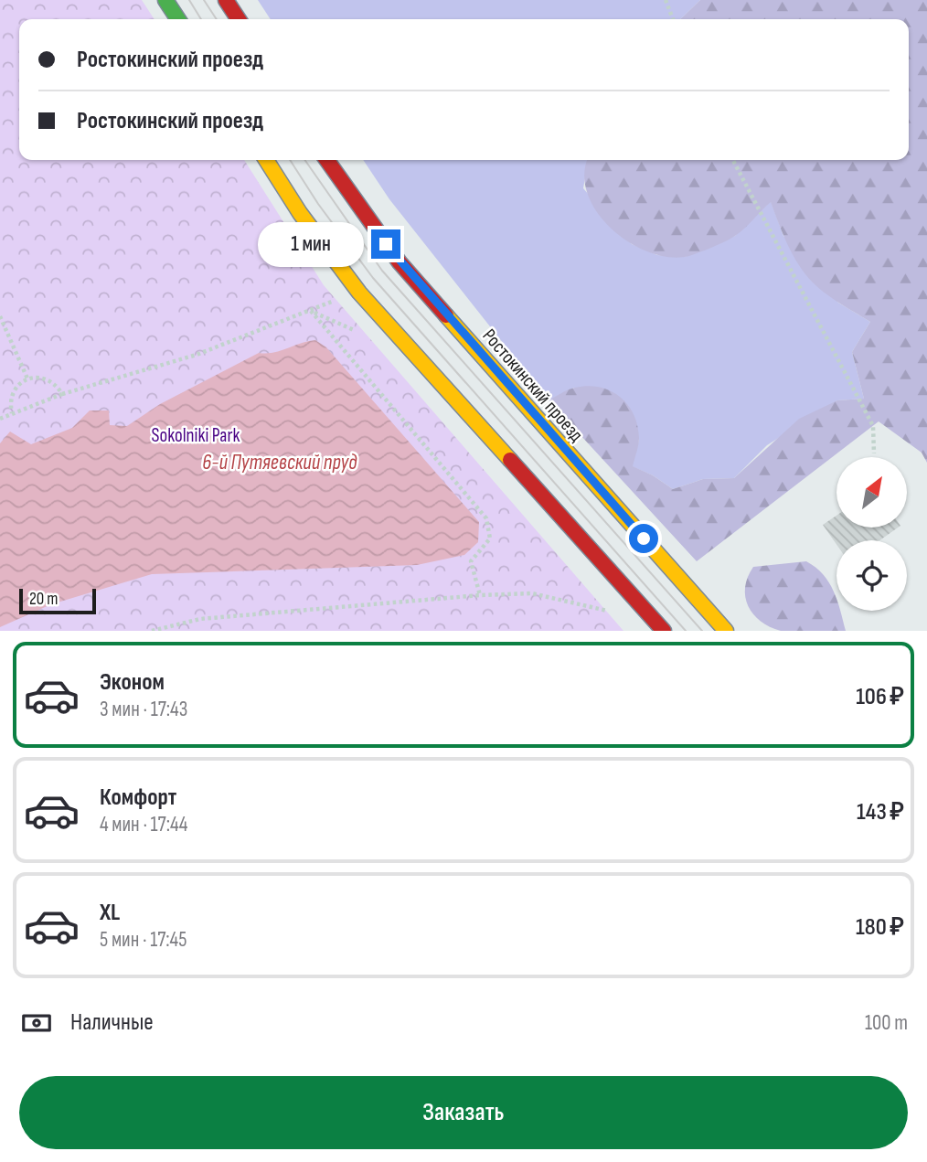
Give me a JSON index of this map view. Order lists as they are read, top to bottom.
{
  "streets": {
    "main road": ["Ростокинский проезд"]
  },
  "water": ["6-й Путяевский пруд"],
  "parks": ["Sokolniki Park"],
  "scale_bar": "20 m",
  "north": "top right",
  "page": {
    "banner": ["Ростокинский проезд", "Ростокинский проезд"],
    "bubble": "1 мин",
    "scale": "20 m",
    "list": [
      {
        "name": "Эконом",
        "note": "3 мин · 17:43",
        "value": "106 ₽"
      },
      {
        "name": "Комфорт",
        "note": "4 мин · 17:44",
        "value": "143 ₽"
      },
      {
        "name": "XL",
        "note": "5 мин · 17:45",
        "value": "180 ₽"
      }
    ],
    "pay": ["Наличные", "100 m"],
    "buttons": "Заказать"
  }
}
